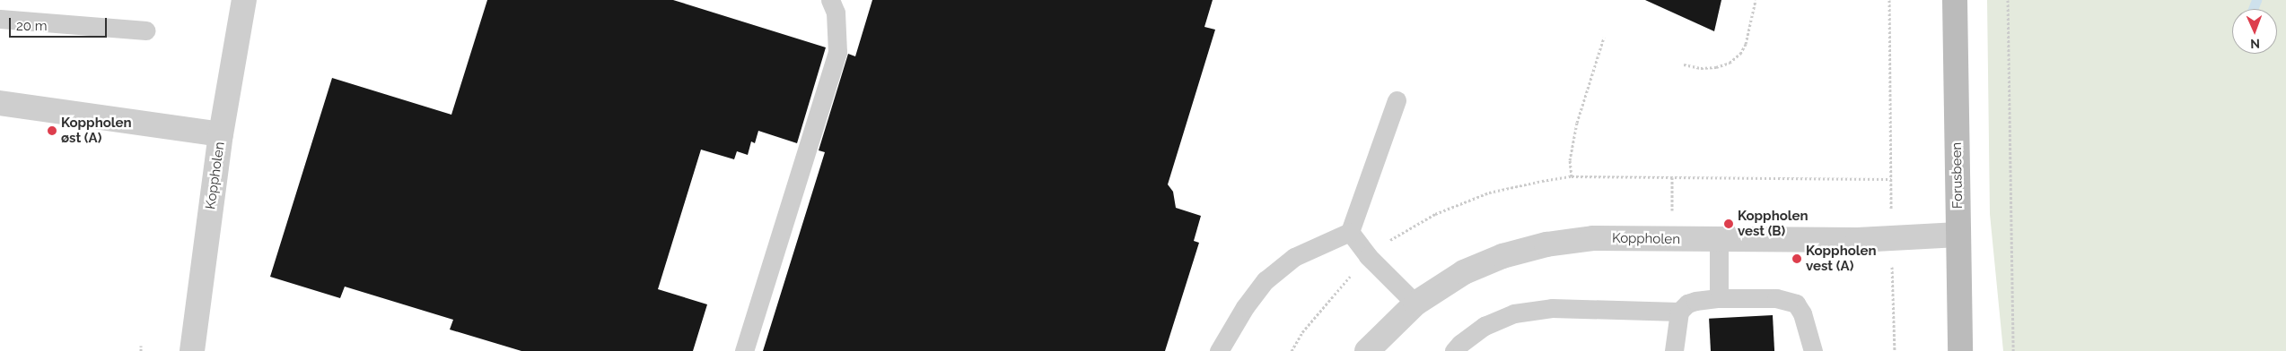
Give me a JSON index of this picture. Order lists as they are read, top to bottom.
{
  "streets": {
    "main road": ["Forusbeen"],
    "street": ["Koppholen"]
  },
  "crossings": [
    ["Koppholen", "Forusbeen"]
  ],
  "places": ["Koppholen øst (A)", "Koppholen vest (B)", "Koppholen vest (A)"],
  "scale_bar": "20 m",
  "north": "bottom"
}
